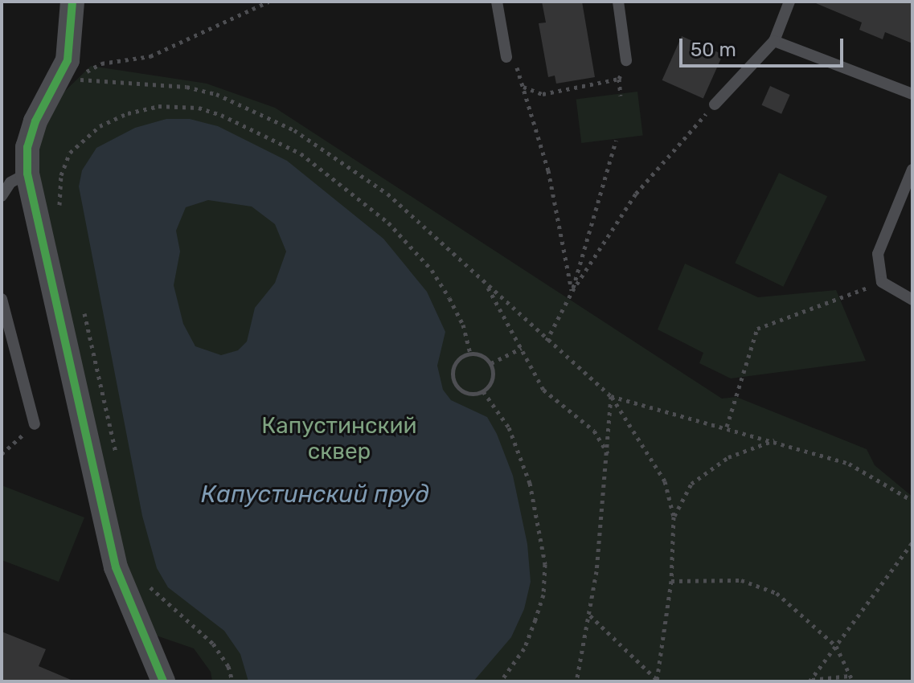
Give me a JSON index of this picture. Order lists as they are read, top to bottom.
{
  "water": ["Капустинский пруд"],
  "parks": ["Капустинский сквер"],
  "scale_bar": "50 m"
}
